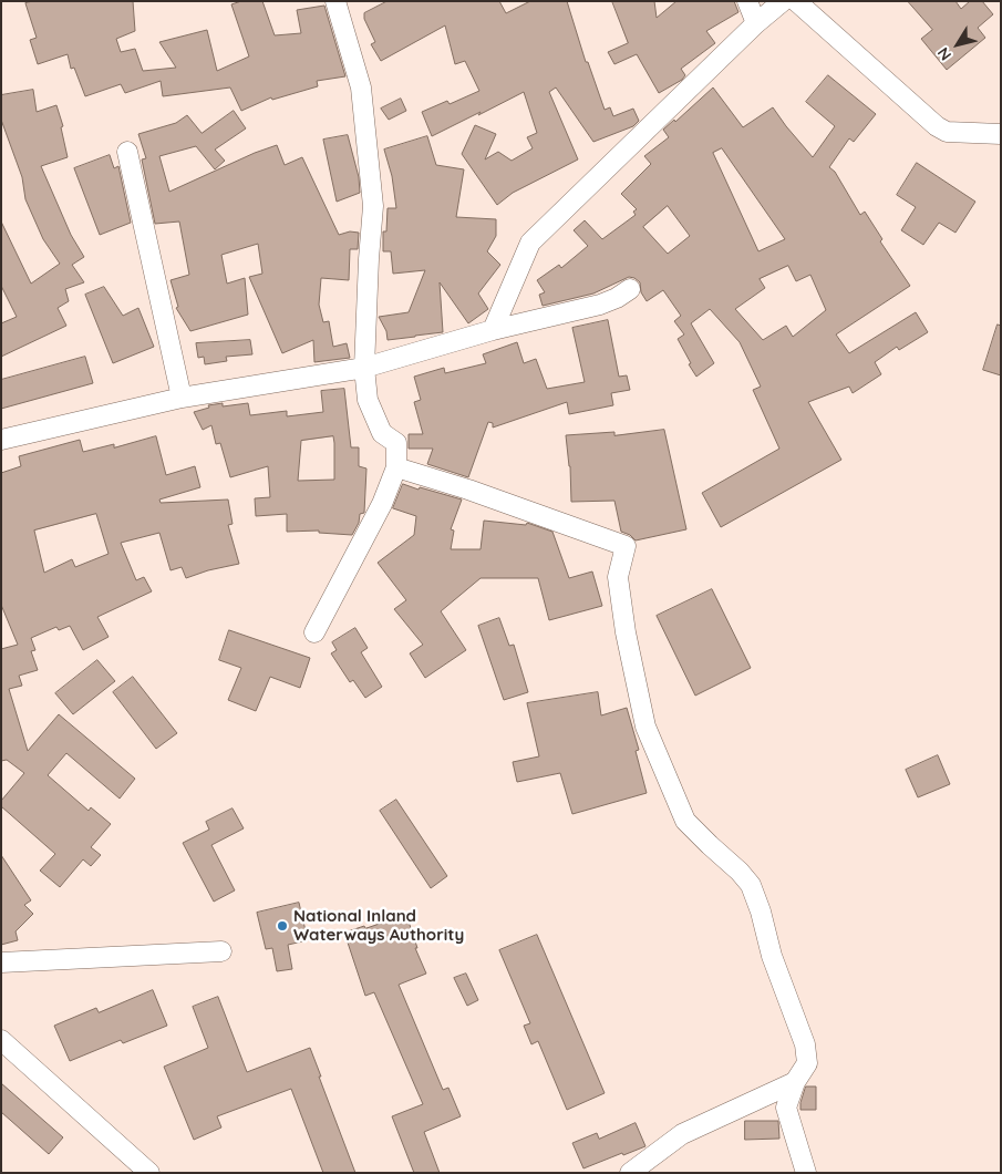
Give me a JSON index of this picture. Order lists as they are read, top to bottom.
{
  "places": ["National Inland Waterways Authority"],
  "north": "bottom left"
}
